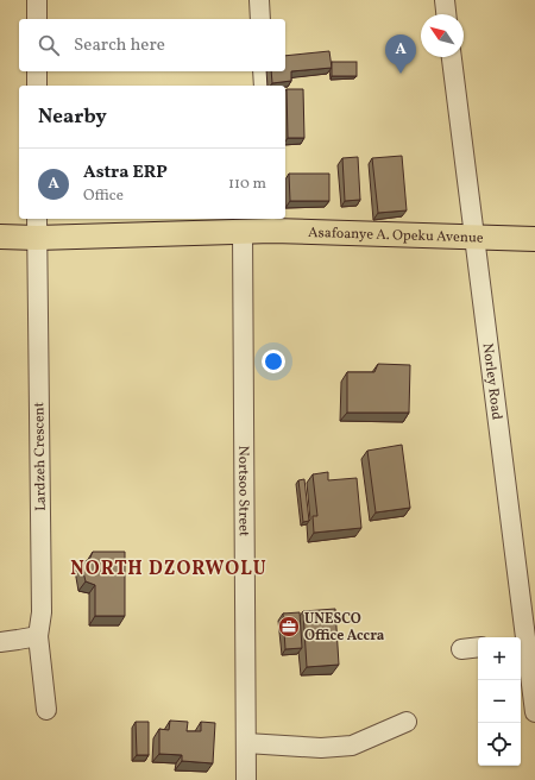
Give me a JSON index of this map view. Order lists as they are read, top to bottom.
{
  "streets": {
    "main road": ["Asafoanye A. Opeku Avenue"],
    "street": ["Norley Road", "Lardzeh Crescent", "Nortsoo Street"]
  },
  "crossings": [
    ["Asafoanye A. Opeku Avenue", "Norley Road"],
    ["Asafoanye A. Opeku Avenue", "Lardzeh Crescent"],
    ["Asafoanye A. Opeku Avenue", "Nortsoo Street"]
  ],
  "districts": ["NORTH DZORWOLU"],
  "places": {
    "office": ["UNESCO Office Accra"]
  },
  "north": "top left",
  "page": {
    "search": "Search here",
    "pins": "A",
    "heading": "Nearby",
    "list": [
      {
        "mark": "A",
        "name": "Astra ERP",
        "note": "Office",
        "value": "110 m"
      }
    ],
    "map_buttons": ["+", "−"]
  }
}
